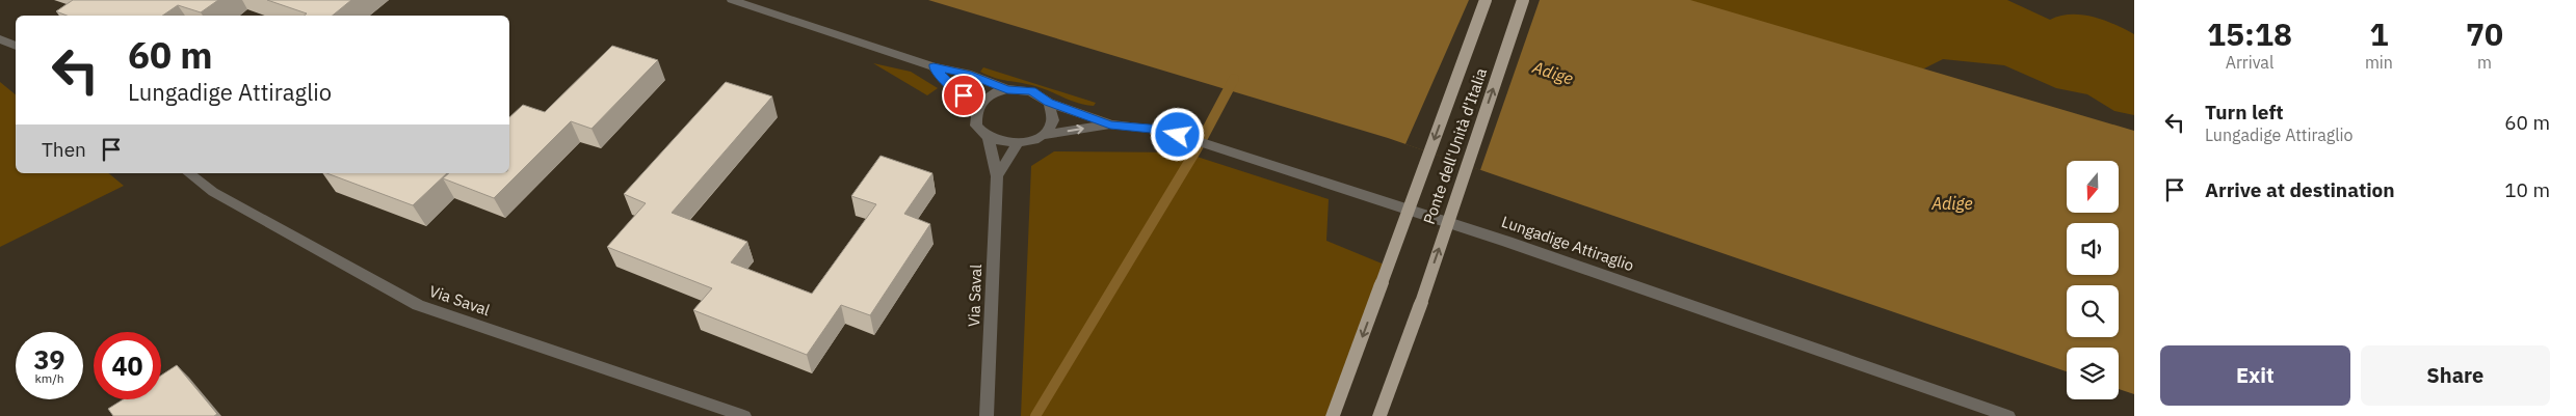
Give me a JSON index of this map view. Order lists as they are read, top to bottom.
{
  "streets": {
    "main road": ["Ponte dell'Unità d'Italia"],
    "street": ["Lungadige Attiraglio", "Via Saval"]
  },
  "crossings": [
    ["Lungadige Attiraglio", "Via Saval"]
  ],
  "water": ["Adige"],
  "north": "bottom",
  "page": {
    "eta": [
      "15:18",
      "Arrival",
      "1",
      "min",
      "70",
      "m"
    ],
    "turn": ["60 m", "Lungadige Attiraglio"],
    "list": [
      {
        "name": "Turn left",
        "note": "Lungadige Attiraglio",
        "value": "60 m"
      },
      {
        "name": "Arrive at destination",
        "value": "10 m"
      }
    ],
    "then": "Then",
    "speed": "39 km/h",
    "limit": "40",
    "buttons": ["Exit", "Share"]
  }
}
